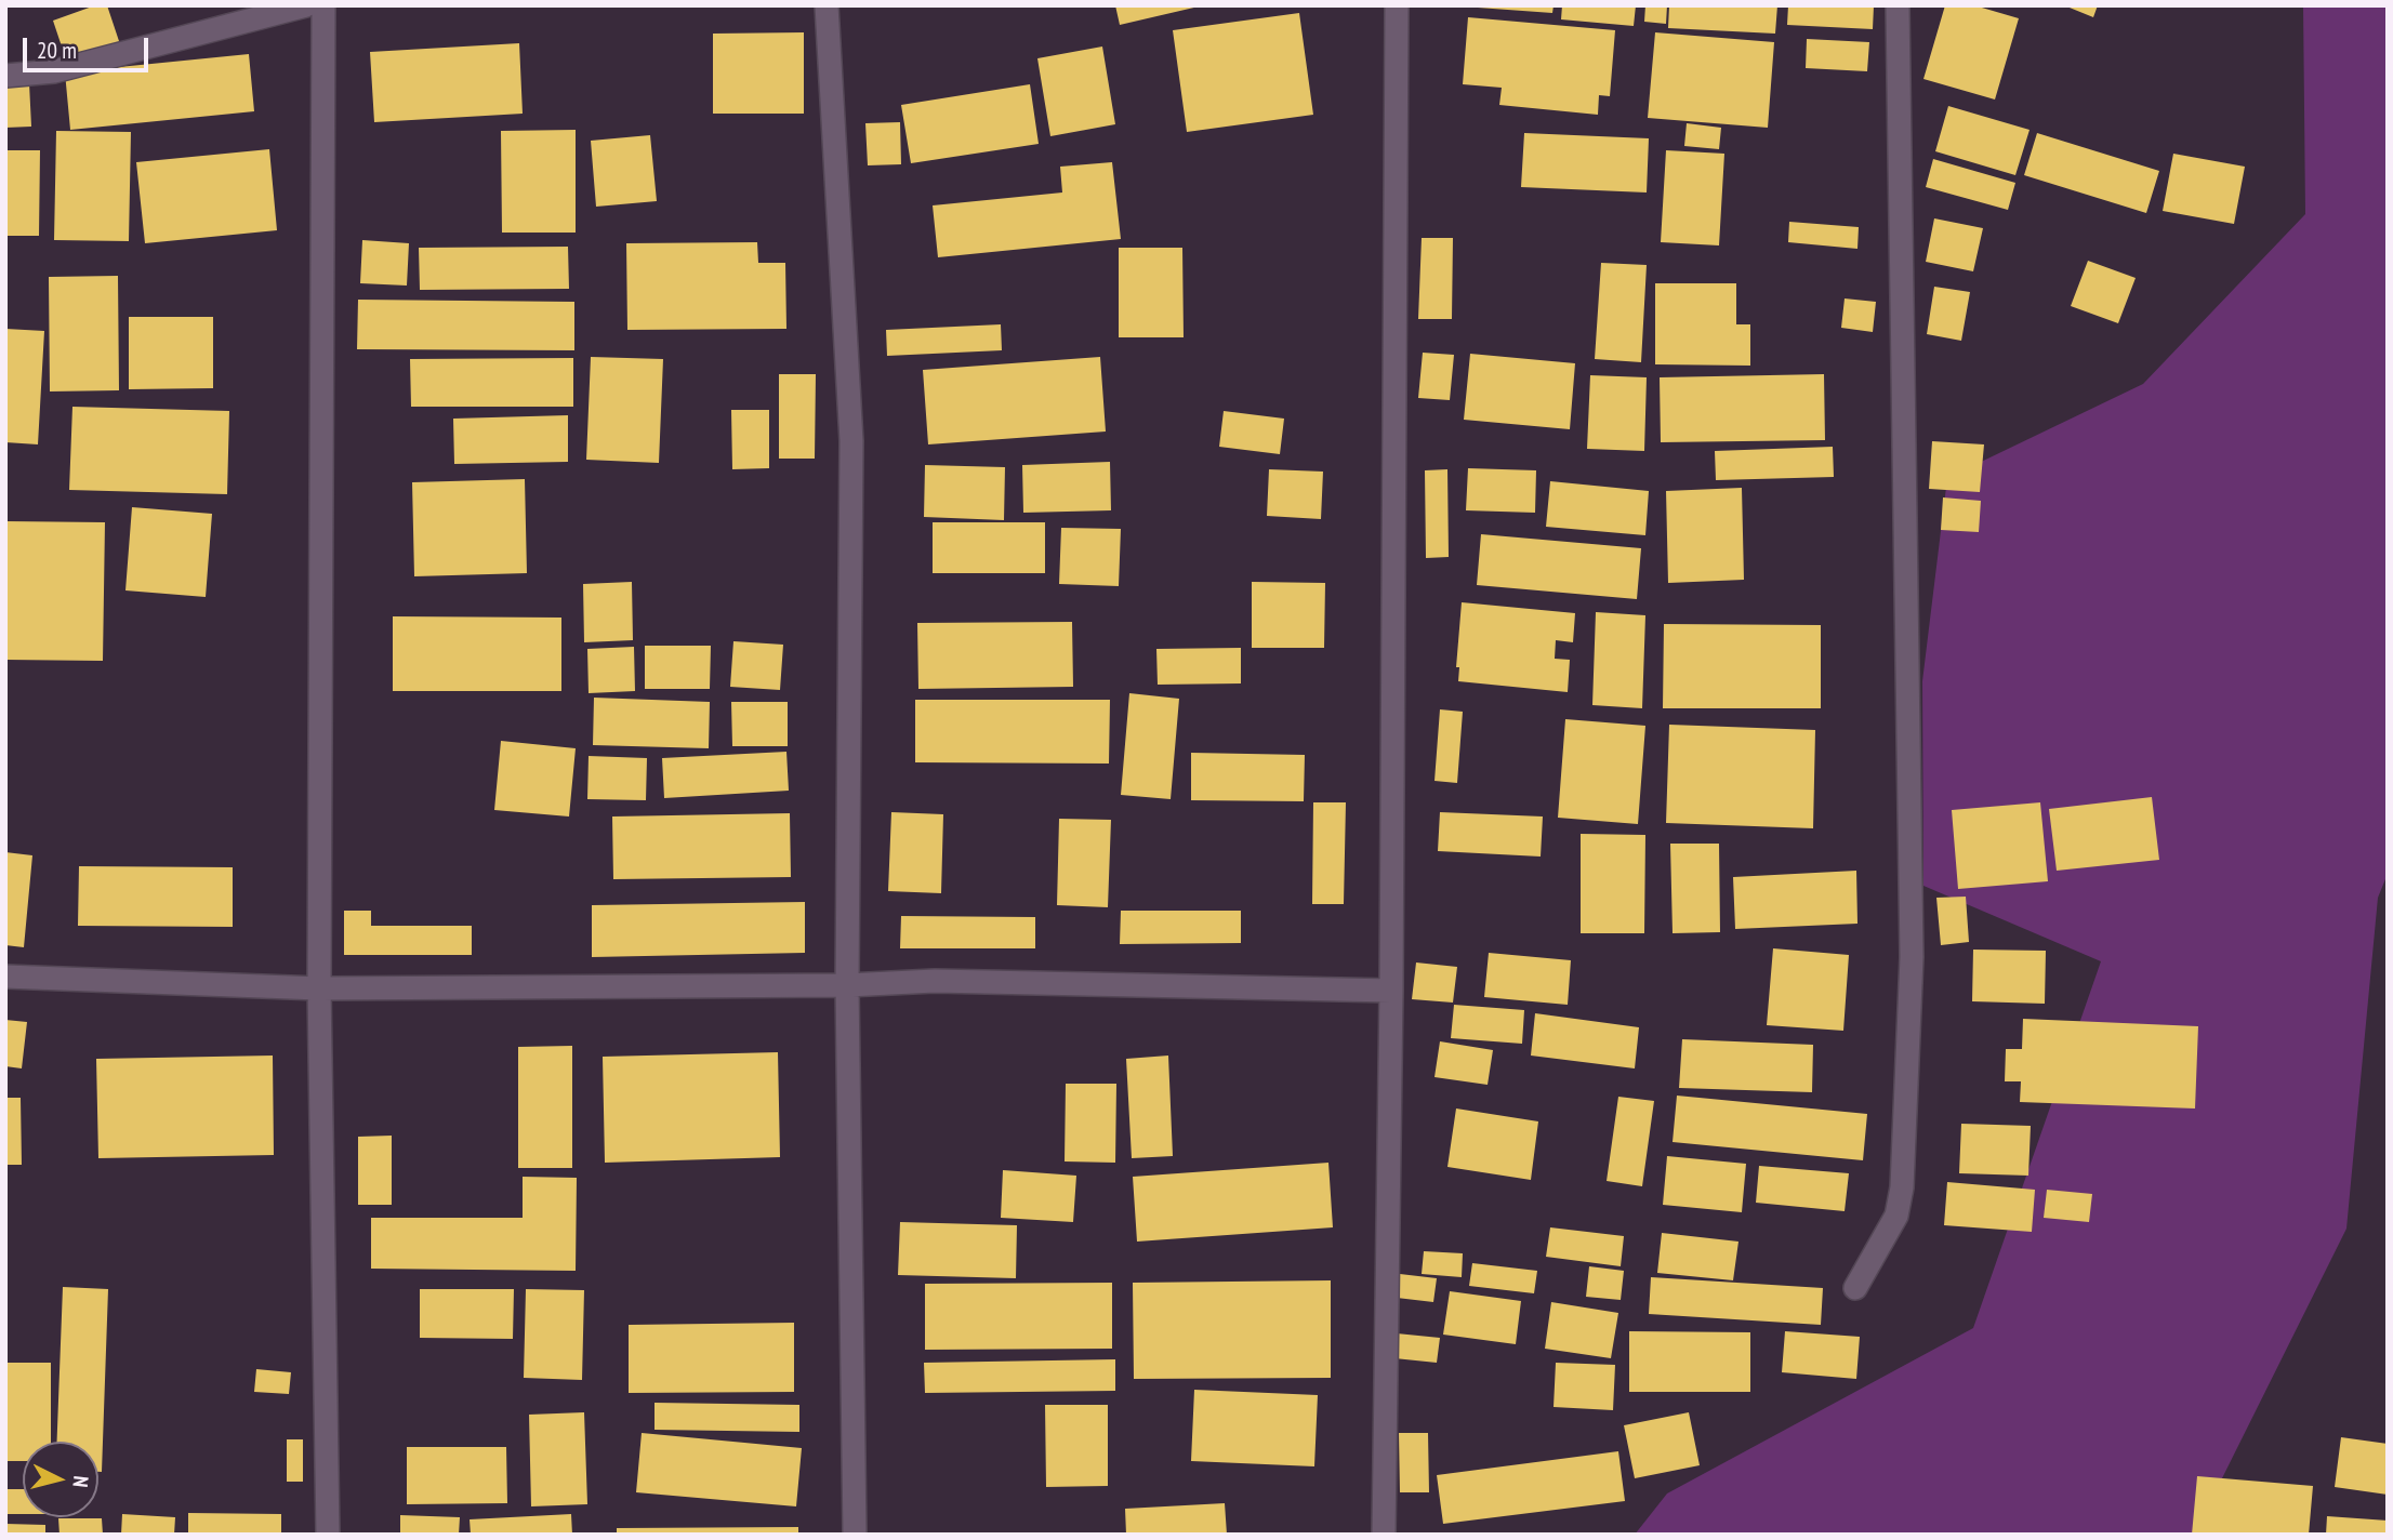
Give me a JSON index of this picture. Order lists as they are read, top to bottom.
{
  "scale_bar": "20 m",
  "north": "right"
}
